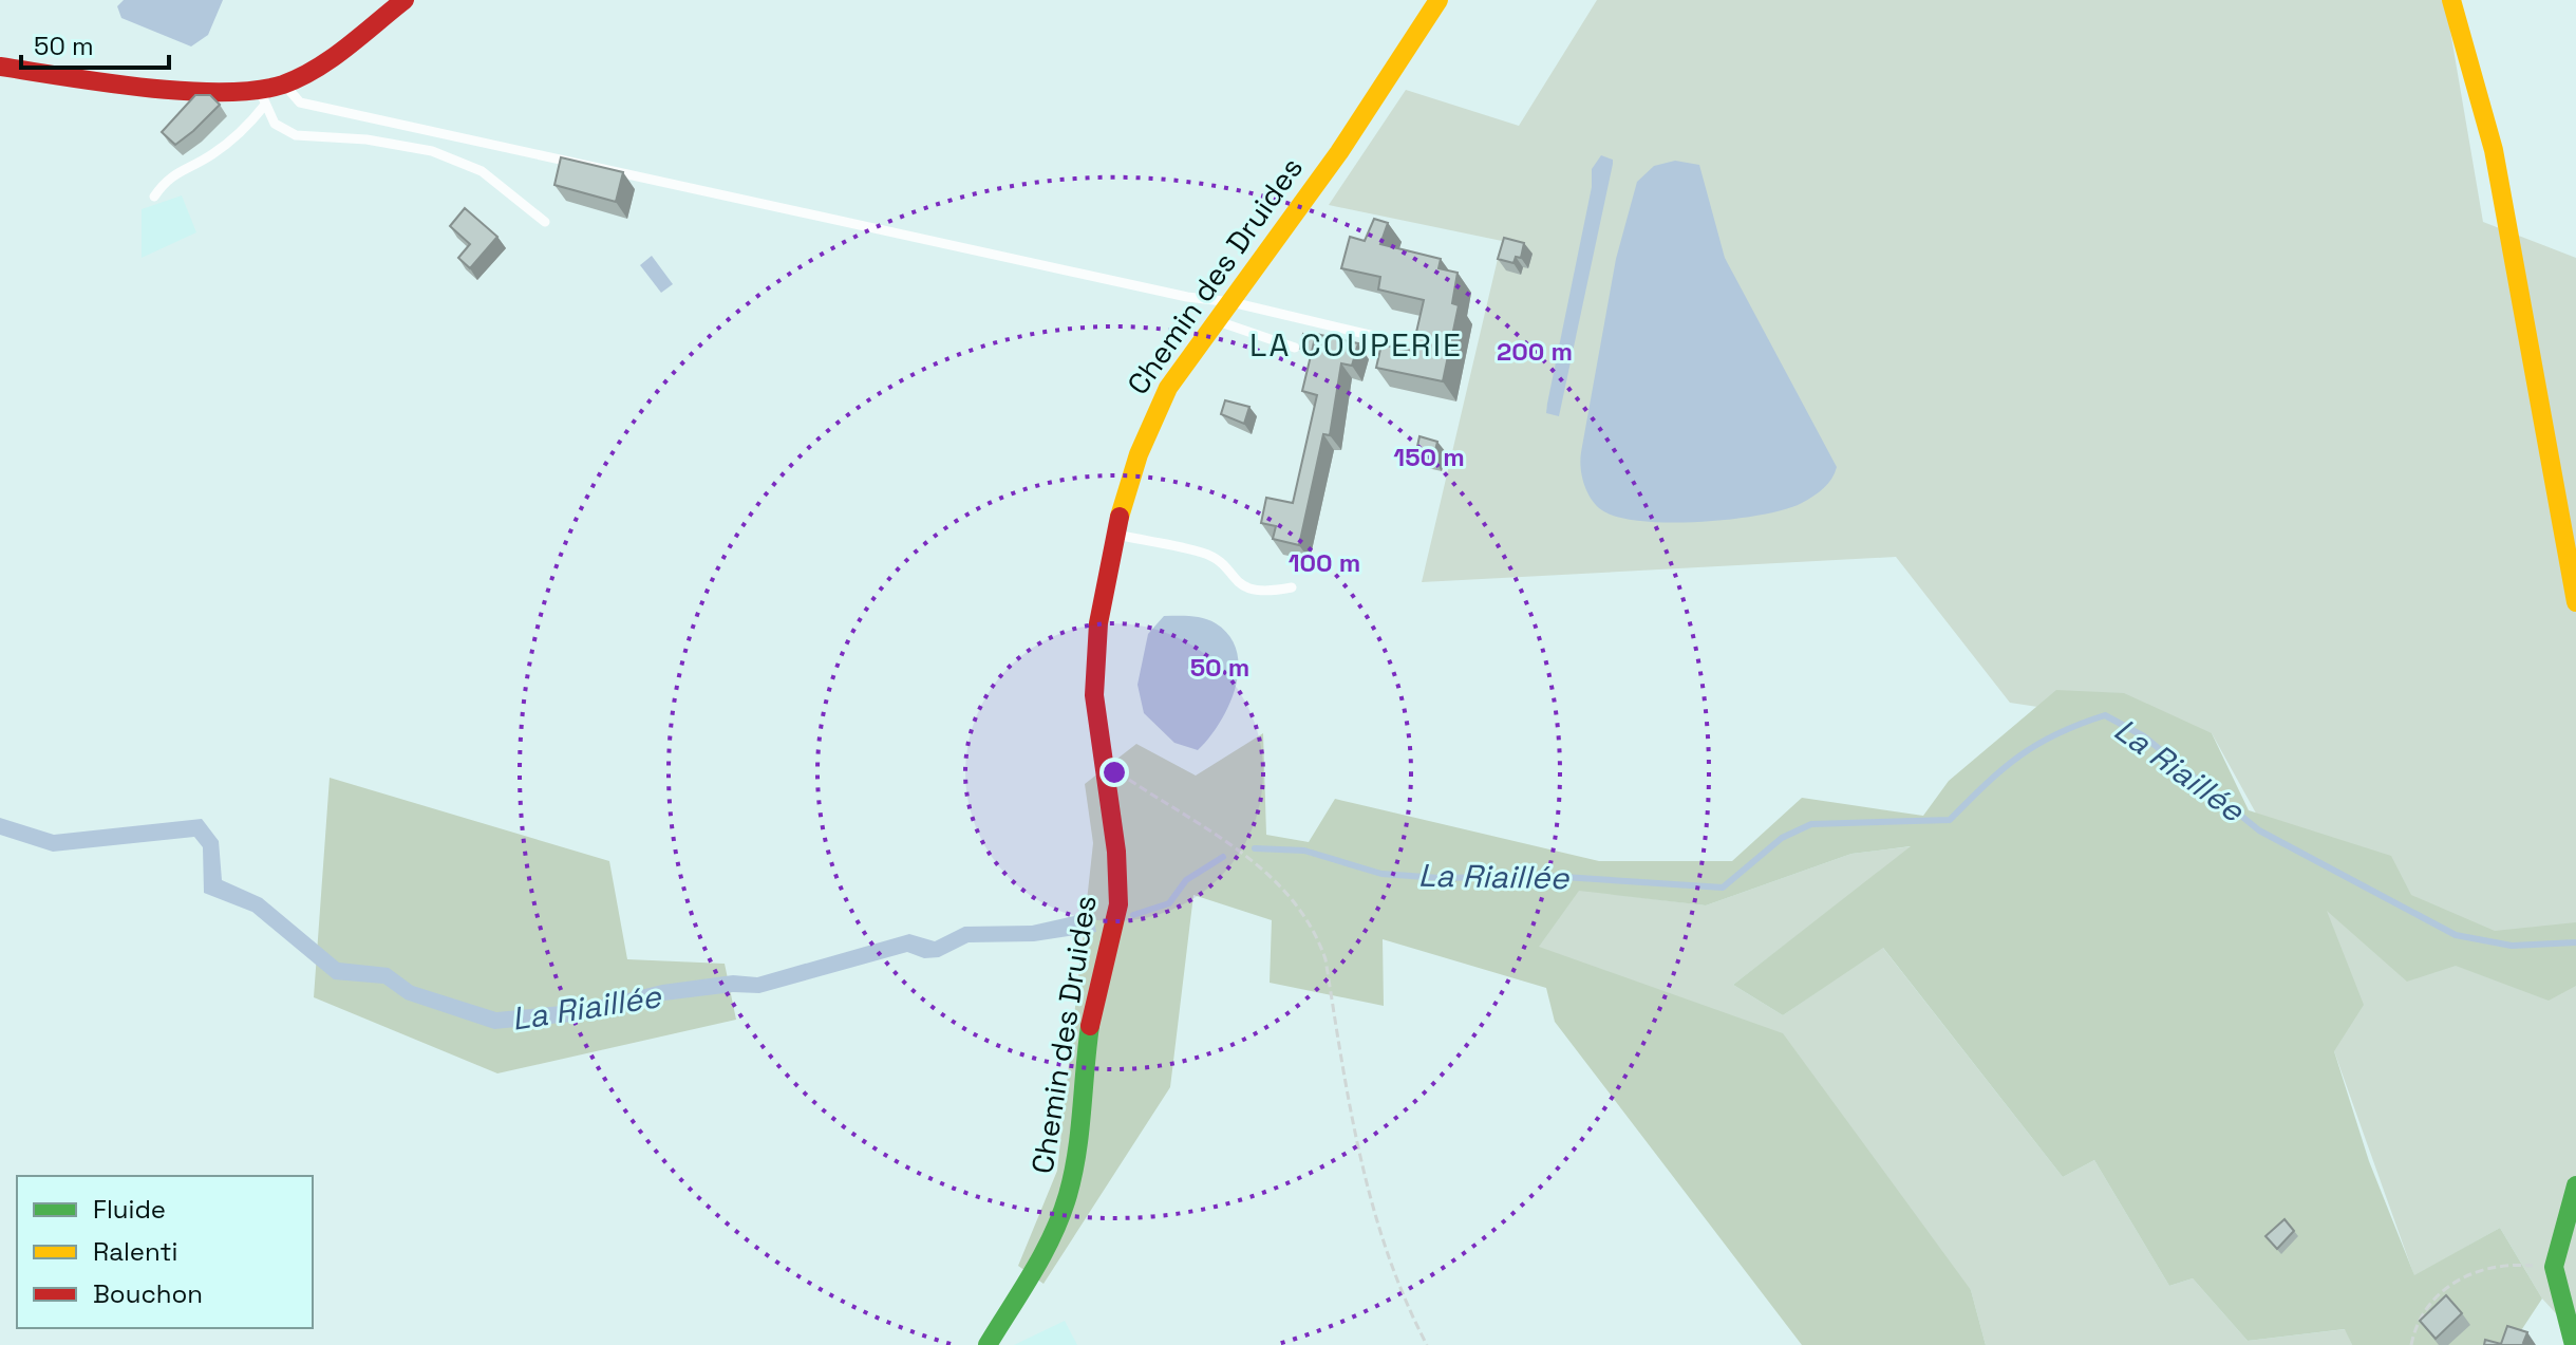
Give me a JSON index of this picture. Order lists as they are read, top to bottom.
{
  "streets": {
    "street": ["Chemin des Druides"]
  },
  "districts": ["LA COUPERIE"],
  "water": ["La Riaillée"],
  "legend": ["Fluide", "Ralenti", "Bouchon"],
  "scale_bar": "50 m",
  "rings": [
    "200 m",
    "150 m",
    "100 m",
    "50 m"
  ]
}
